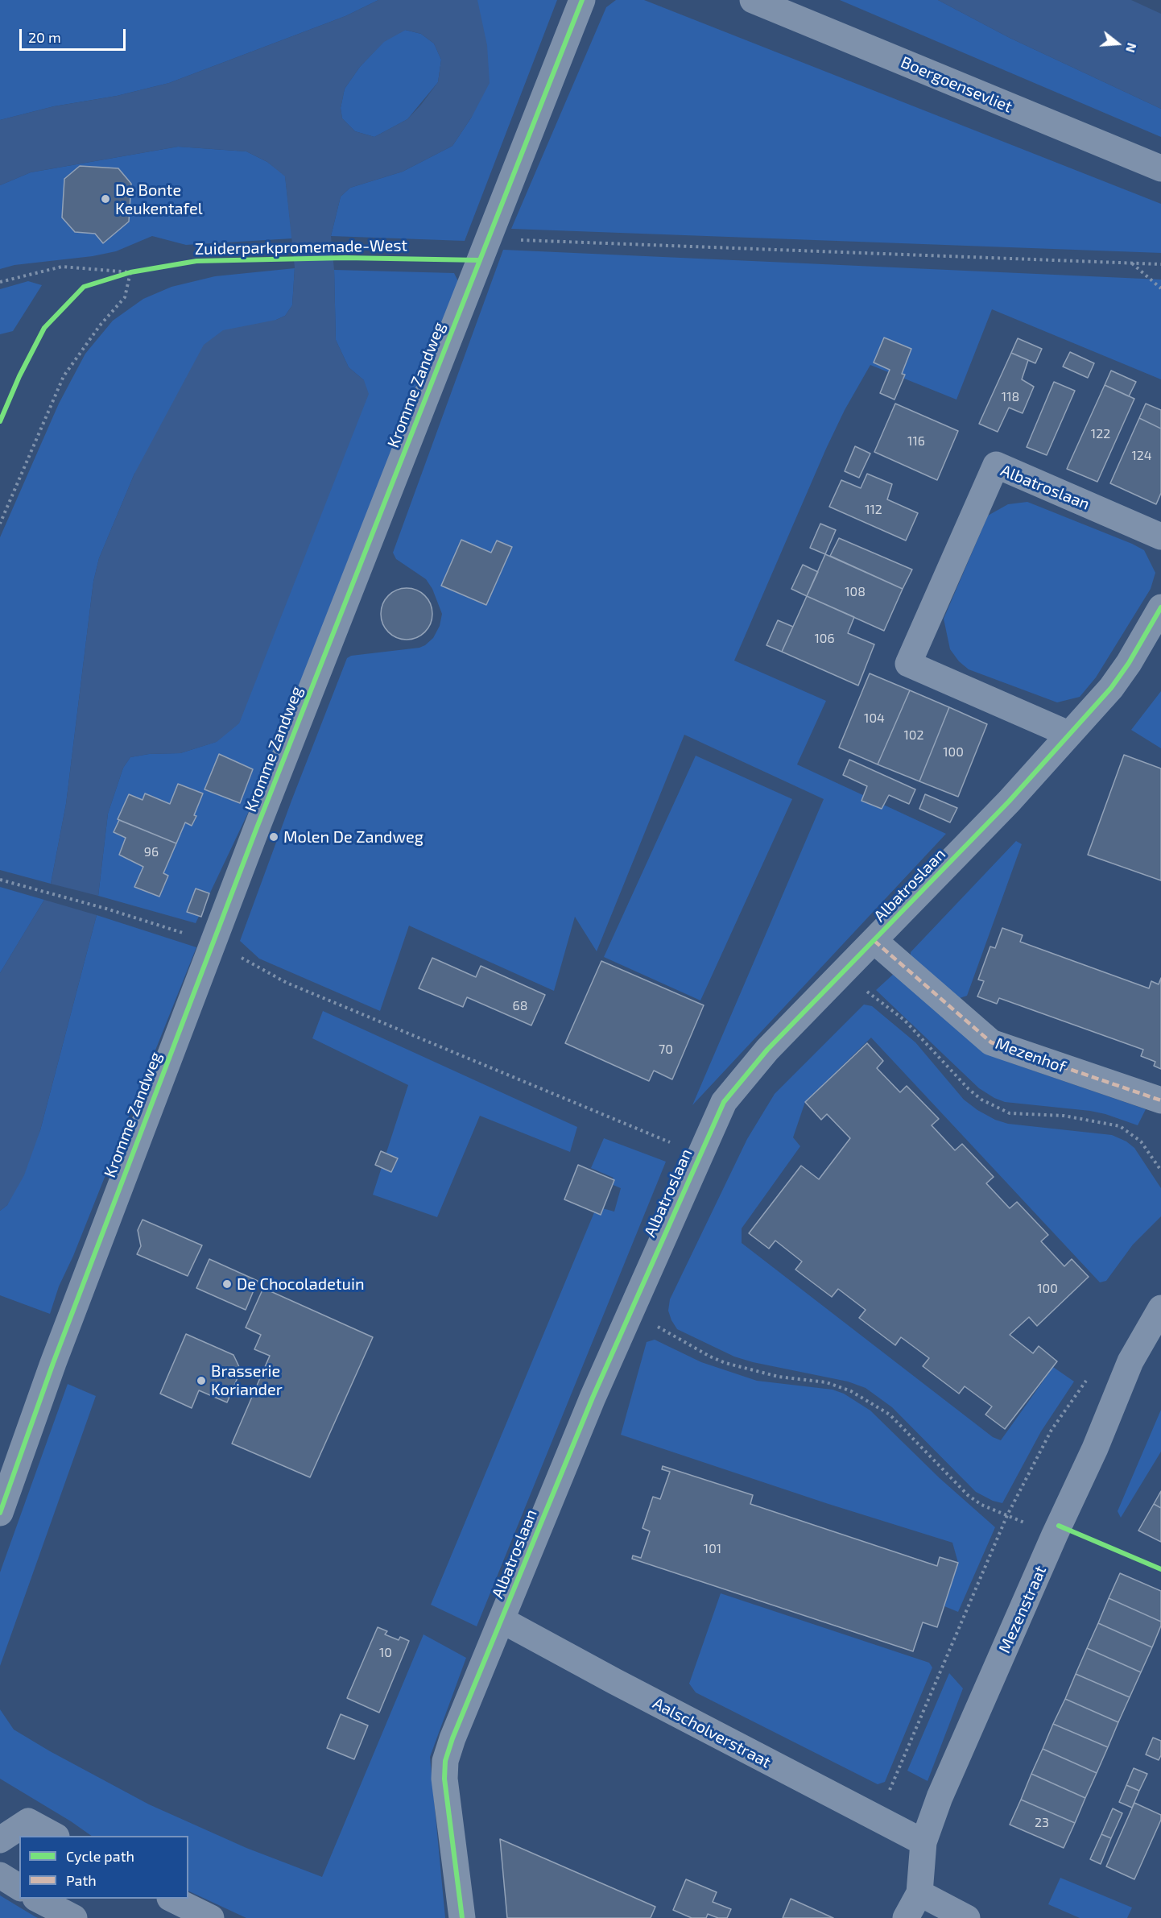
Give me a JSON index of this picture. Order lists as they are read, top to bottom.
{
  "streets": {
    "street": [
      "Boergoensevliet",
      "Kromme Zandweg",
      "Albatroslaan",
      "Mezenhof",
      "Mezenstraat",
      "Aalscholverstraat"
    ],
    "cycle path": ["Zuiderparkpromemade-West"]
  },
  "crossings": [
    ["Albatroslaan", "Mezenhof"],
    ["Albatroslaan", "Aalscholverstraat"],
    ["Mezenstraat", "Aalscholverstraat"]
  ],
  "places": [
    "De Bonte Keukentafel",
    "Molen De Zandweg",
    "De Chocoladetuin",
    "Brasserie Koriander"
  ],
  "house_numbers": [
    "118",
    "122",
    "116",
    "124",
    "112",
    "108",
    "106",
    "104",
    "102",
    "100",
    "96",
    "68",
    "70",
    "100",
    "101",
    "10",
    "23"
  ],
  "legend": ["Cycle path", "Path"],
  "scale_bar": "20 m",
  "north": "right"
}
